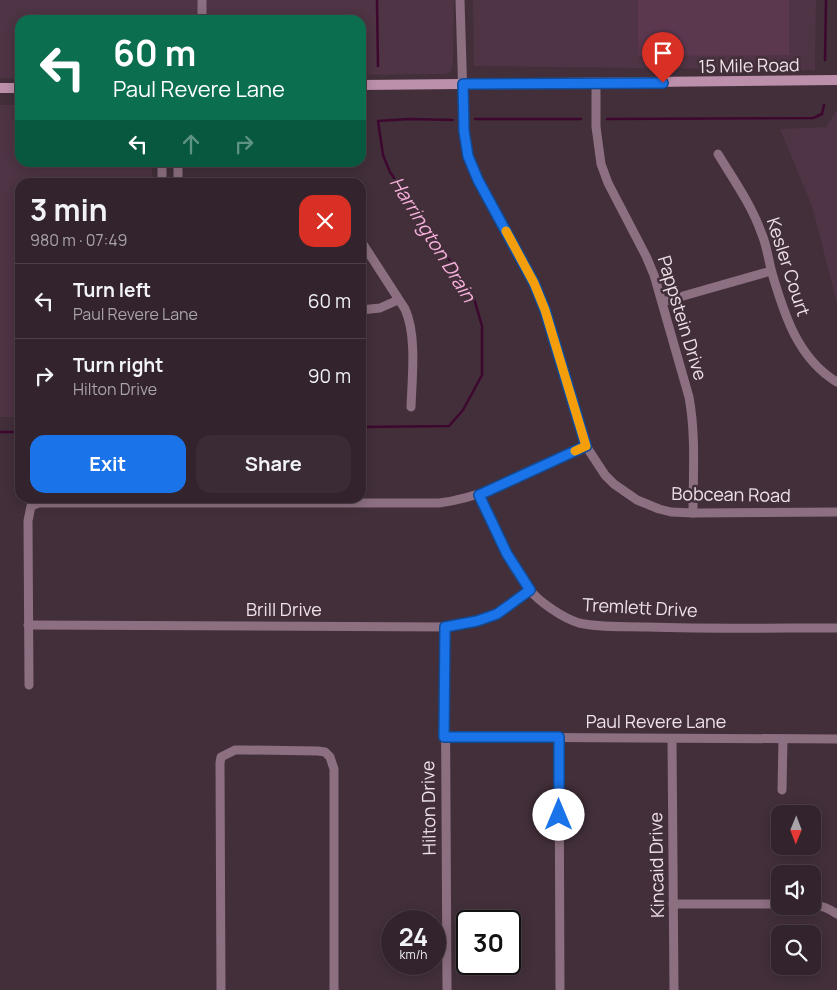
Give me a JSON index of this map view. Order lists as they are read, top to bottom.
{
  "streets": {
    "main road": ["15 Mile Road"],
    "street": [
      "Kesler Court",
      "Pappstein Drive",
      "Bobcean Road",
      "Tremlett Drive",
      "Brill Drive",
      "Paul Revere Lane",
      "Hilton Drive",
      "Kincaid Drive"
    ]
  },
  "crossings": [
    ["15 Mile Road", "Pappstein Drive"],
    ["15 Mile Road", "Bobcean Road"],
    ["Pappstein Drive", "Bobcean Road"],
    ["Tremlett Drive", "Brill Drive"],
    ["Brill Drive", "Hilton Drive"],
    ["Paul Revere Lane", "Hilton Drive"],
    ["Paul Revere Lane", "Kincaid Drive"]
  ],
  "water": ["Harrington Drain"],
  "north": "bottom",
  "page": {
    "turn": ["60 m", "Paul Revere Lane"],
    "heading": ["3 min", "980 m · 07:49"],
    "list": [
      {
        "name": "Turn left",
        "note": "Paul Revere Lane",
        "value": "60 m"
      },
      {
        "name": "Turn right",
        "note": "Hilton Drive",
        "value": "90 m"
      }
    ],
    "buttons": ["Exit", "Share"],
    "speed": "24 km/h",
    "limit": "30"
  }
}
